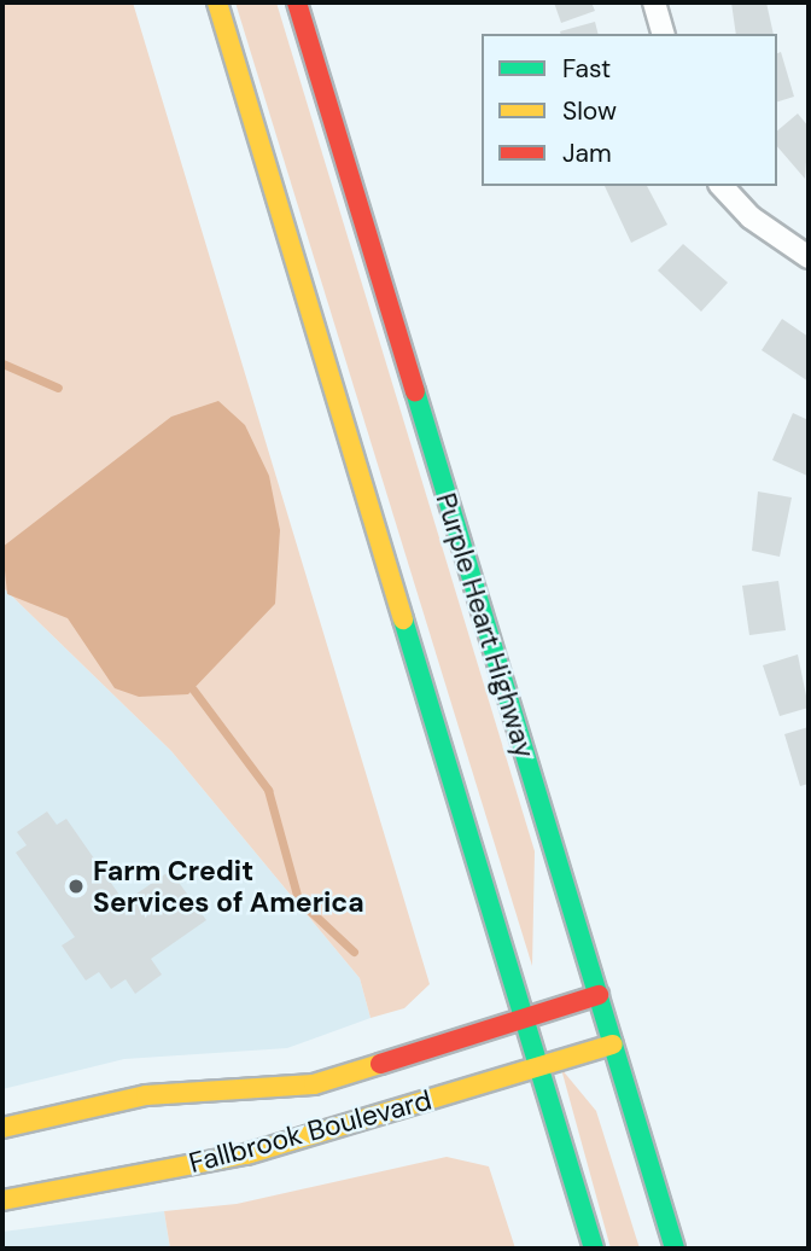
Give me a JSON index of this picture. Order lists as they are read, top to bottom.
{
  "streets": {
    "main road": ["Purple Heart Highway", "Fallbrook Boulevard"]
  },
  "crossings": [
    ["Purple Heart Highway", "Fallbrook Boulevard"]
  ],
  "places": ["Farm Credit Services of America"],
  "legend": ["Fast", "Slow", "Jam"]
}
